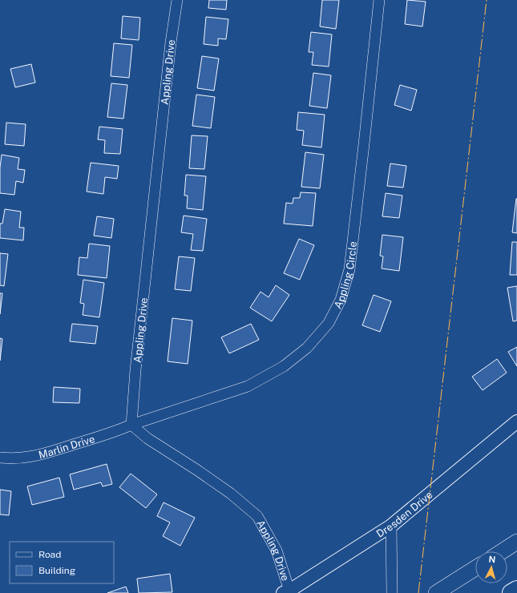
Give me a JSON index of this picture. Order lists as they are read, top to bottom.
{
  "streets": {
    "street": [
      "Appling Drive",
      "Appling Circle",
      "Marlin Drive",
      "Dresden Drive"
    ]
  },
  "crossings": [
    ["Appling Drive", "Appling Circle"],
    ["Appling Drive", "Marlin Drive"],
    ["Appling Drive", "Dresden Drive"],
    ["Appling Circle", "Marlin Drive"]
  ],
  "legend": ["Road", "Building"],
  "north": "top"
}
